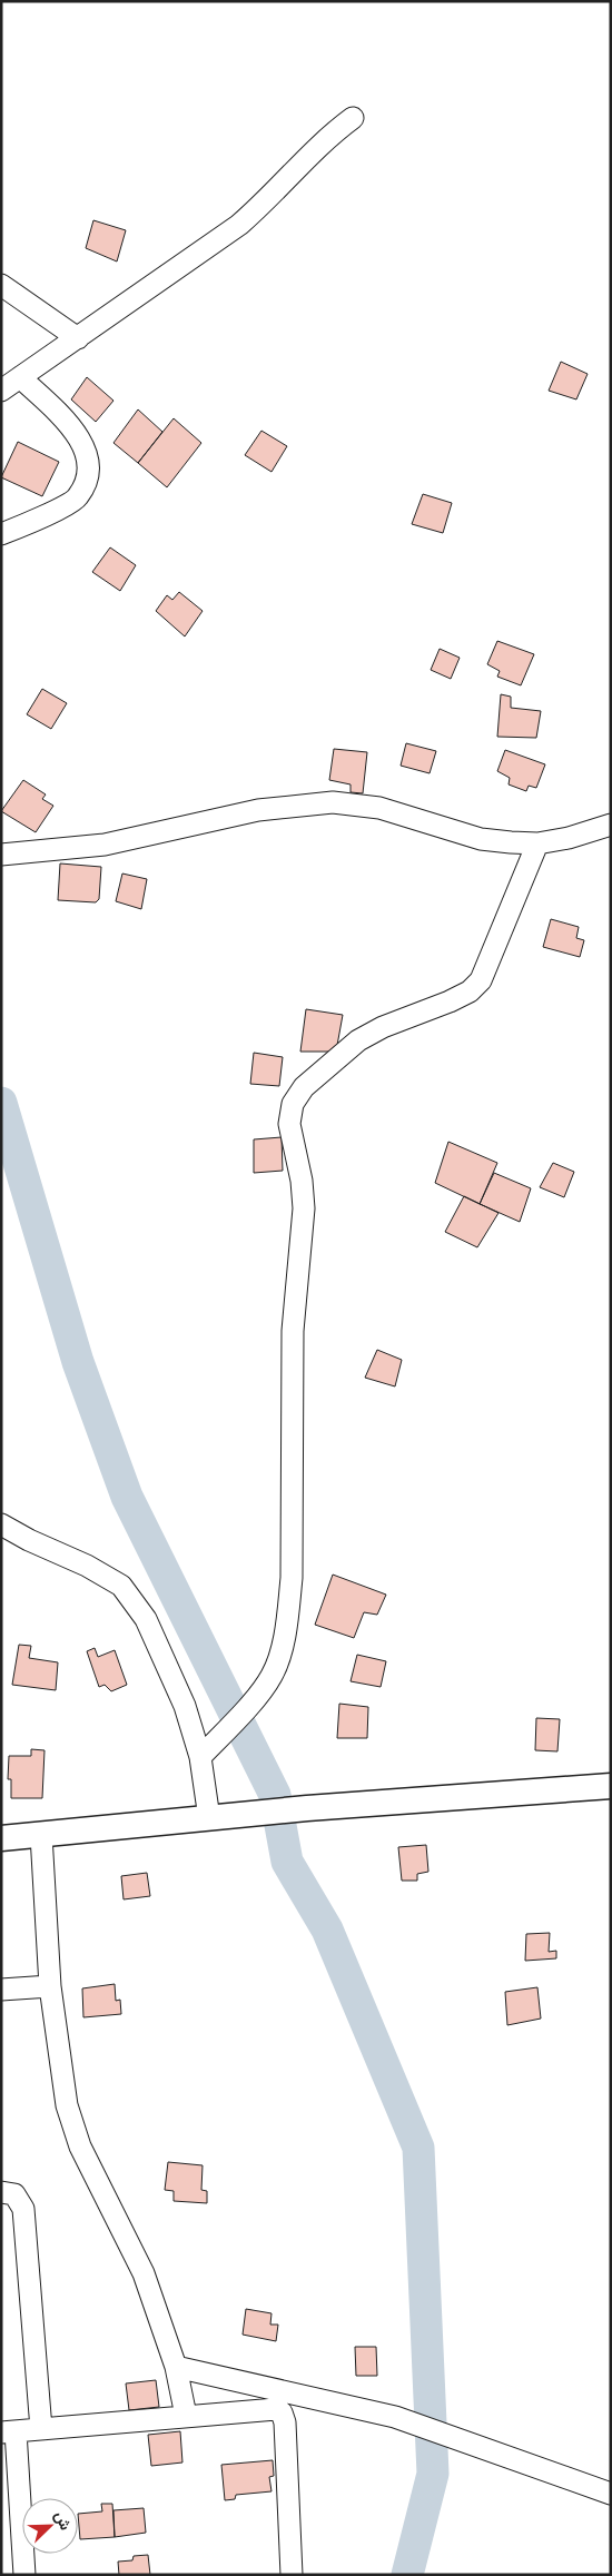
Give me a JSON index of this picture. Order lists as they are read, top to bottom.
{
  "north": "top right"
}
